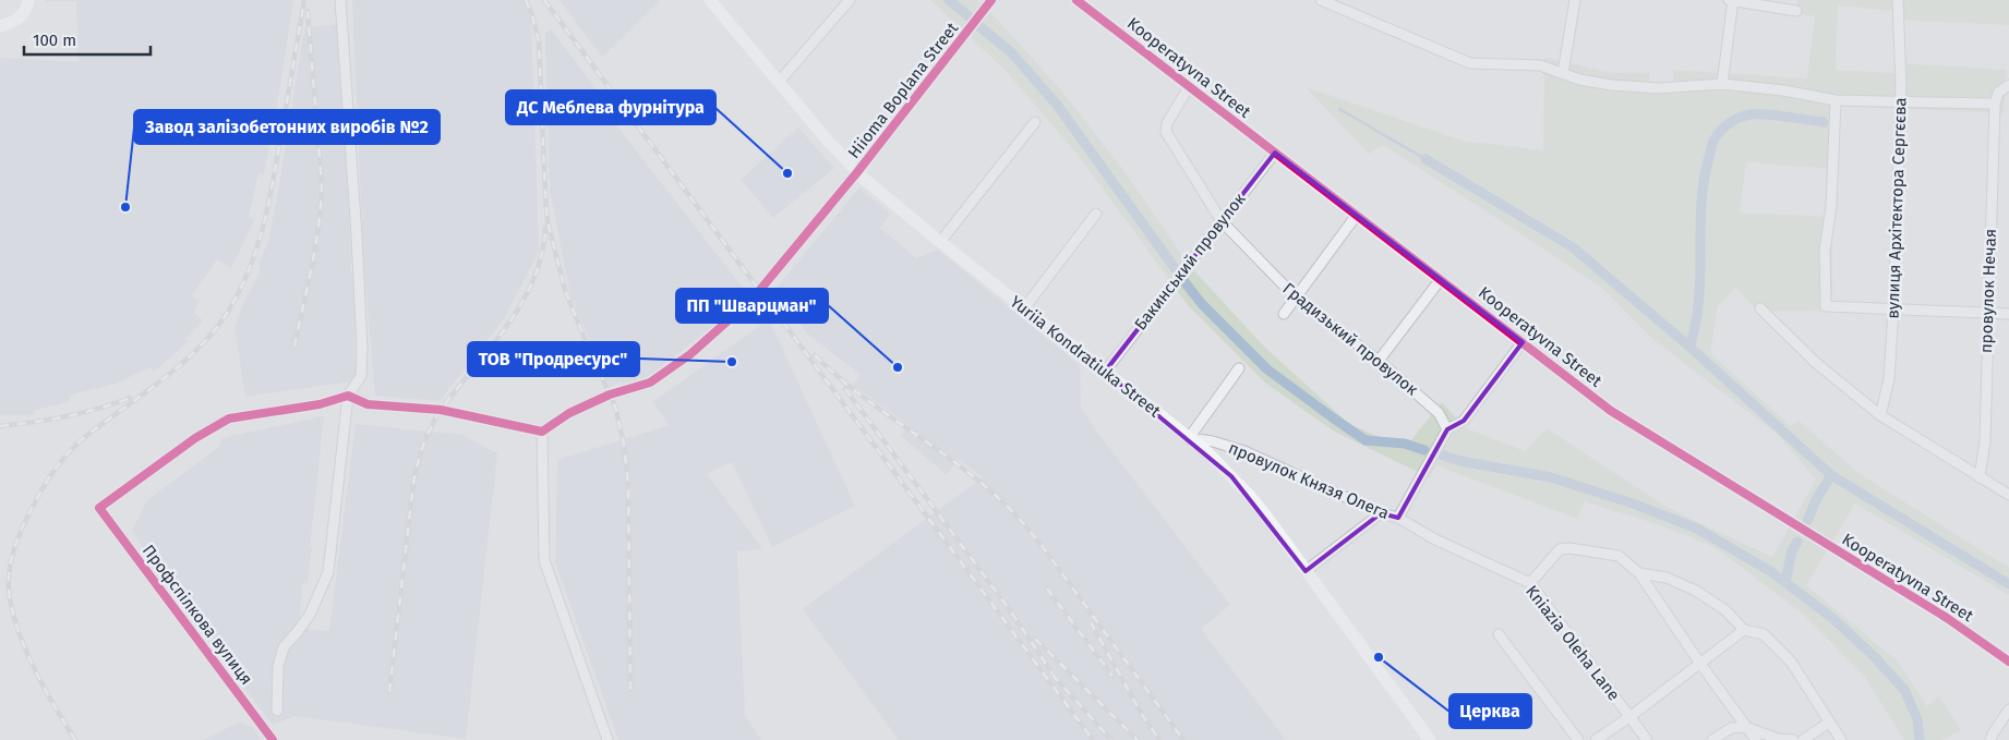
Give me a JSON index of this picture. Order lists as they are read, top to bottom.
{
  "streets": {
    "street": [
      "Kooperatyvna Street",
      "Hiioma Boplana Street",
      "вулиця Архітектора Сергєєва",
      "Бакинський провулок",
      "провулок Нечая",
      "Градизький провулок",
      "Yuriia Kondratiuka Street",
      "провулок Князя Олега",
      "Профспілкова вулиця",
      "Kniazia Oleha Lane"
    ]
  },
  "crossings": [
    ["Kooperatyvna Street", "Бакинський провулок"],
    ["Kooperatyvna Street", "Градизький провулок"],
    ["Hiioma Boplana Street", "Yuriia Kondratiuka Street"],
    ["Бакинський провулок", "Градизький провулок"],
    ["Бакинський провулок", "Yuriia Kondratiuka Street"],
    ["Yuriia Kondratiuka Street", "провулок Князя Олега"],
    ["провулок Князя Олега", "Kniazia Oleha Lane"]
  ],
  "places": [
    "ДС Меблева фурнітура",
    "Завод залізобетонних виробів №2",
    "ТОВ \"Продресурс\"",
    "ПП \"Шварцман\"",
    "Церква"
  ],
  "scale_bar": "100 m"
}
